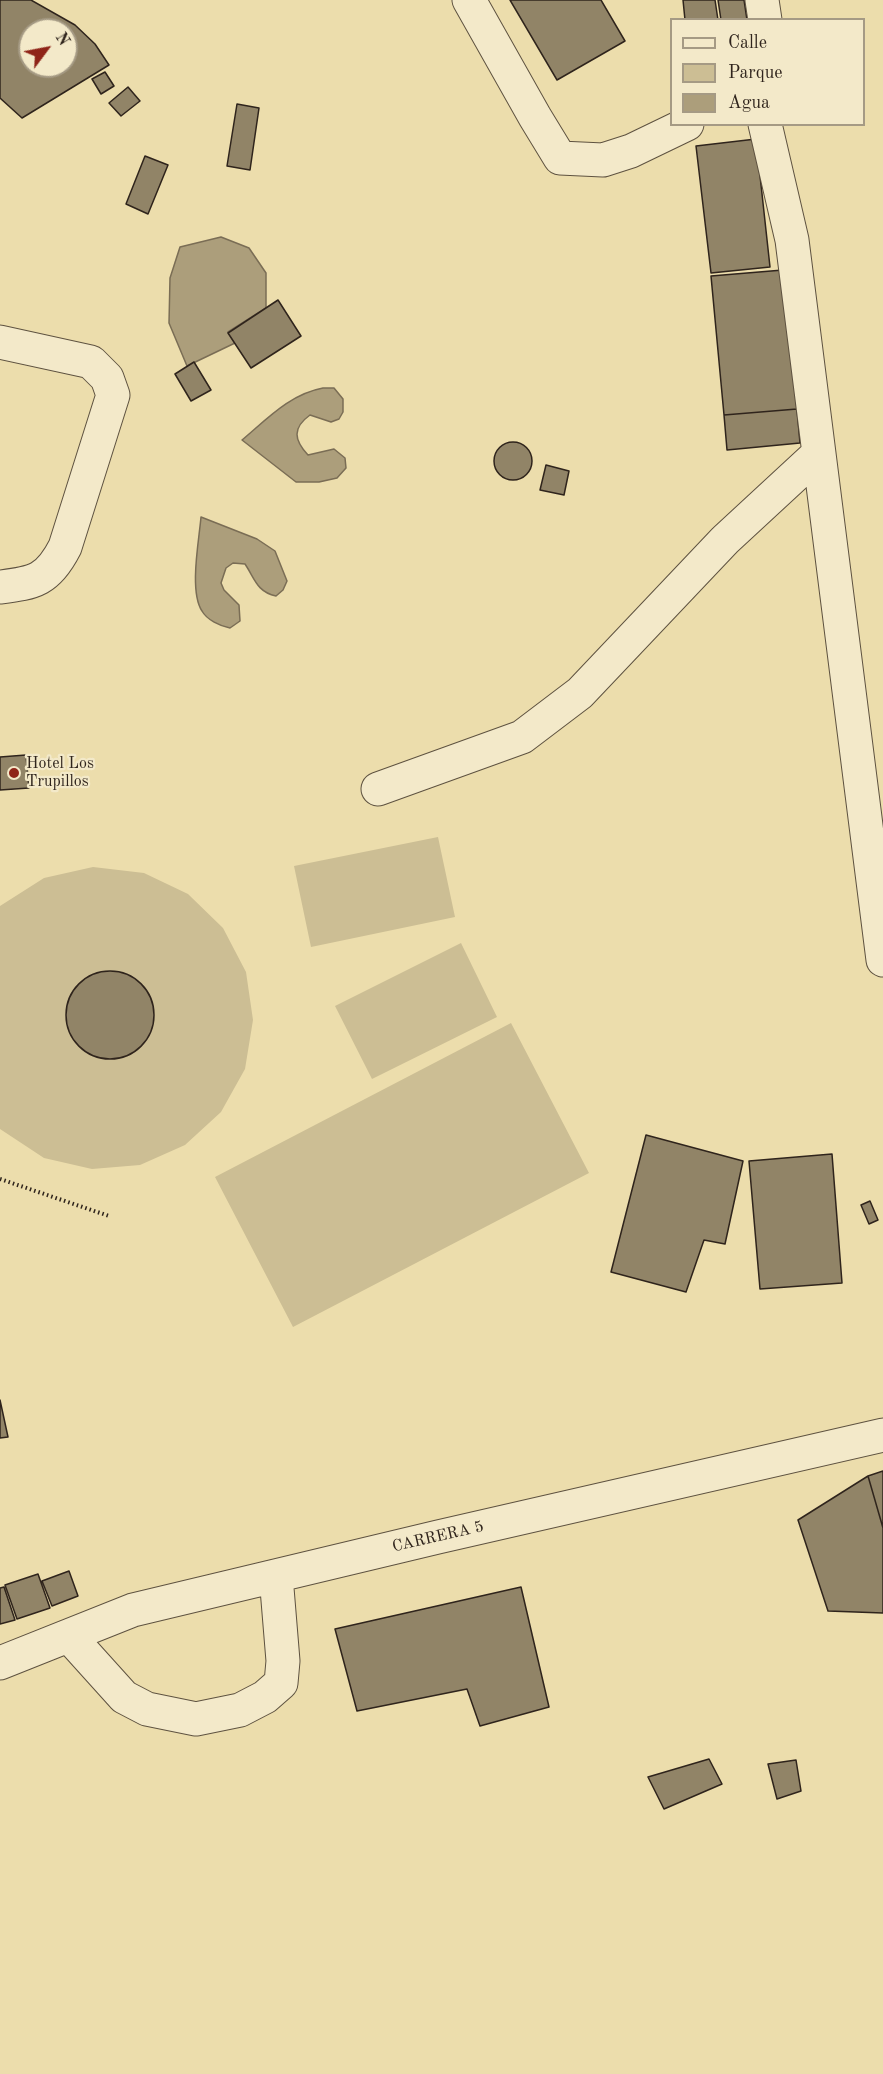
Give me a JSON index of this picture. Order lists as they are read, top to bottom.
{
  "streets": {
    "street": ["CARRERA 5"]
  },
  "places": ["Hotel Los Trupillos"],
  "legend": ["Calle", "Parque", "Agua"],
  "north": "top right"
}
